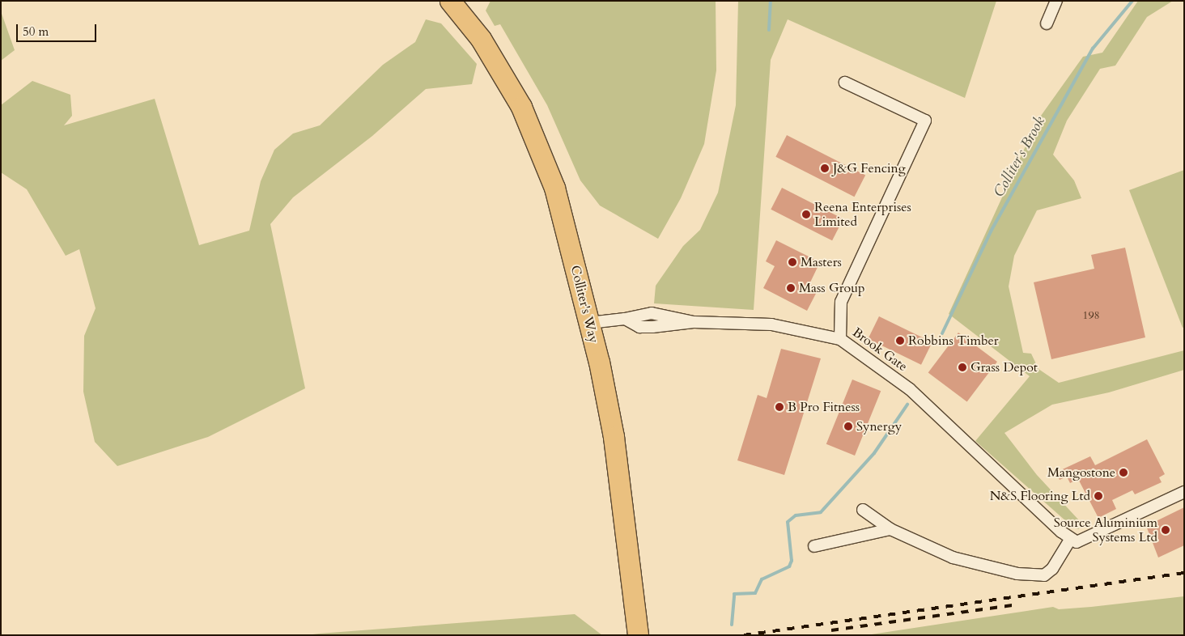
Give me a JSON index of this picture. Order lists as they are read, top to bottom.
{
  "streets": {
    "highway": ["Colliter's Way"],
    "street": ["Brook Gate"]
  },
  "water": ["Colliter's Brook"],
  "places": [
    "J&G Fencing",
    "Reena Enterprises Limited",
    "Masters",
    "Mass Group",
    "Robbins Timber",
    "Grass Depot",
    "B Pro Fitness",
    "Synergy",
    "Mangostone",
    "N&S Flooring Ltd",
    "Source Aluminium Systems Ltd"
  ],
  "house_numbers": ["198"],
  "scale_bar": "50 m"
}
